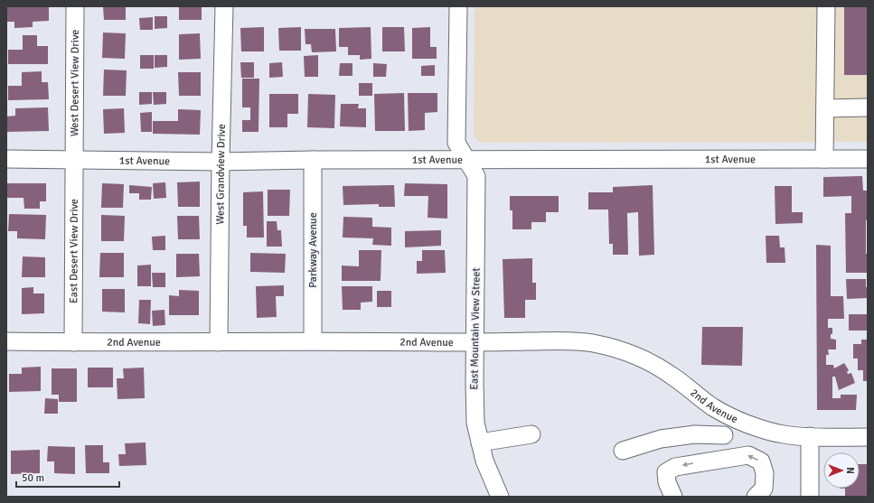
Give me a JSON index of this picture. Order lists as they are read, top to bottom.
{
  "streets": {
    "street": [
      "West Desert View Drive",
      "1st Avenue",
      "West Grandview Drive",
      "Parkway Avenue",
      "East Desert View Drive",
      "East Mountain View Street",
      "2nd Avenue"
    ]
  },
  "crossings": [
    ["West Desert View Drive", "1st Avenue"],
    ["West Desert View Drive", "East Desert View Drive"],
    ["1st Avenue", "West Grandview Drive"],
    ["1st Avenue", "Parkway Avenue"],
    ["1st Avenue", "East Desert View Drive"],
    ["1st Avenue", "East Mountain View Street"],
    ["West Grandview Drive", "2nd Avenue"],
    ["Parkway Avenue", "2nd Avenue"],
    ["East Desert View Drive", "2nd Avenue"],
    ["East Mountain View Street", "2nd Avenue"]
  ],
  "scale_bar": "50 m",
  "north": "right"
}
